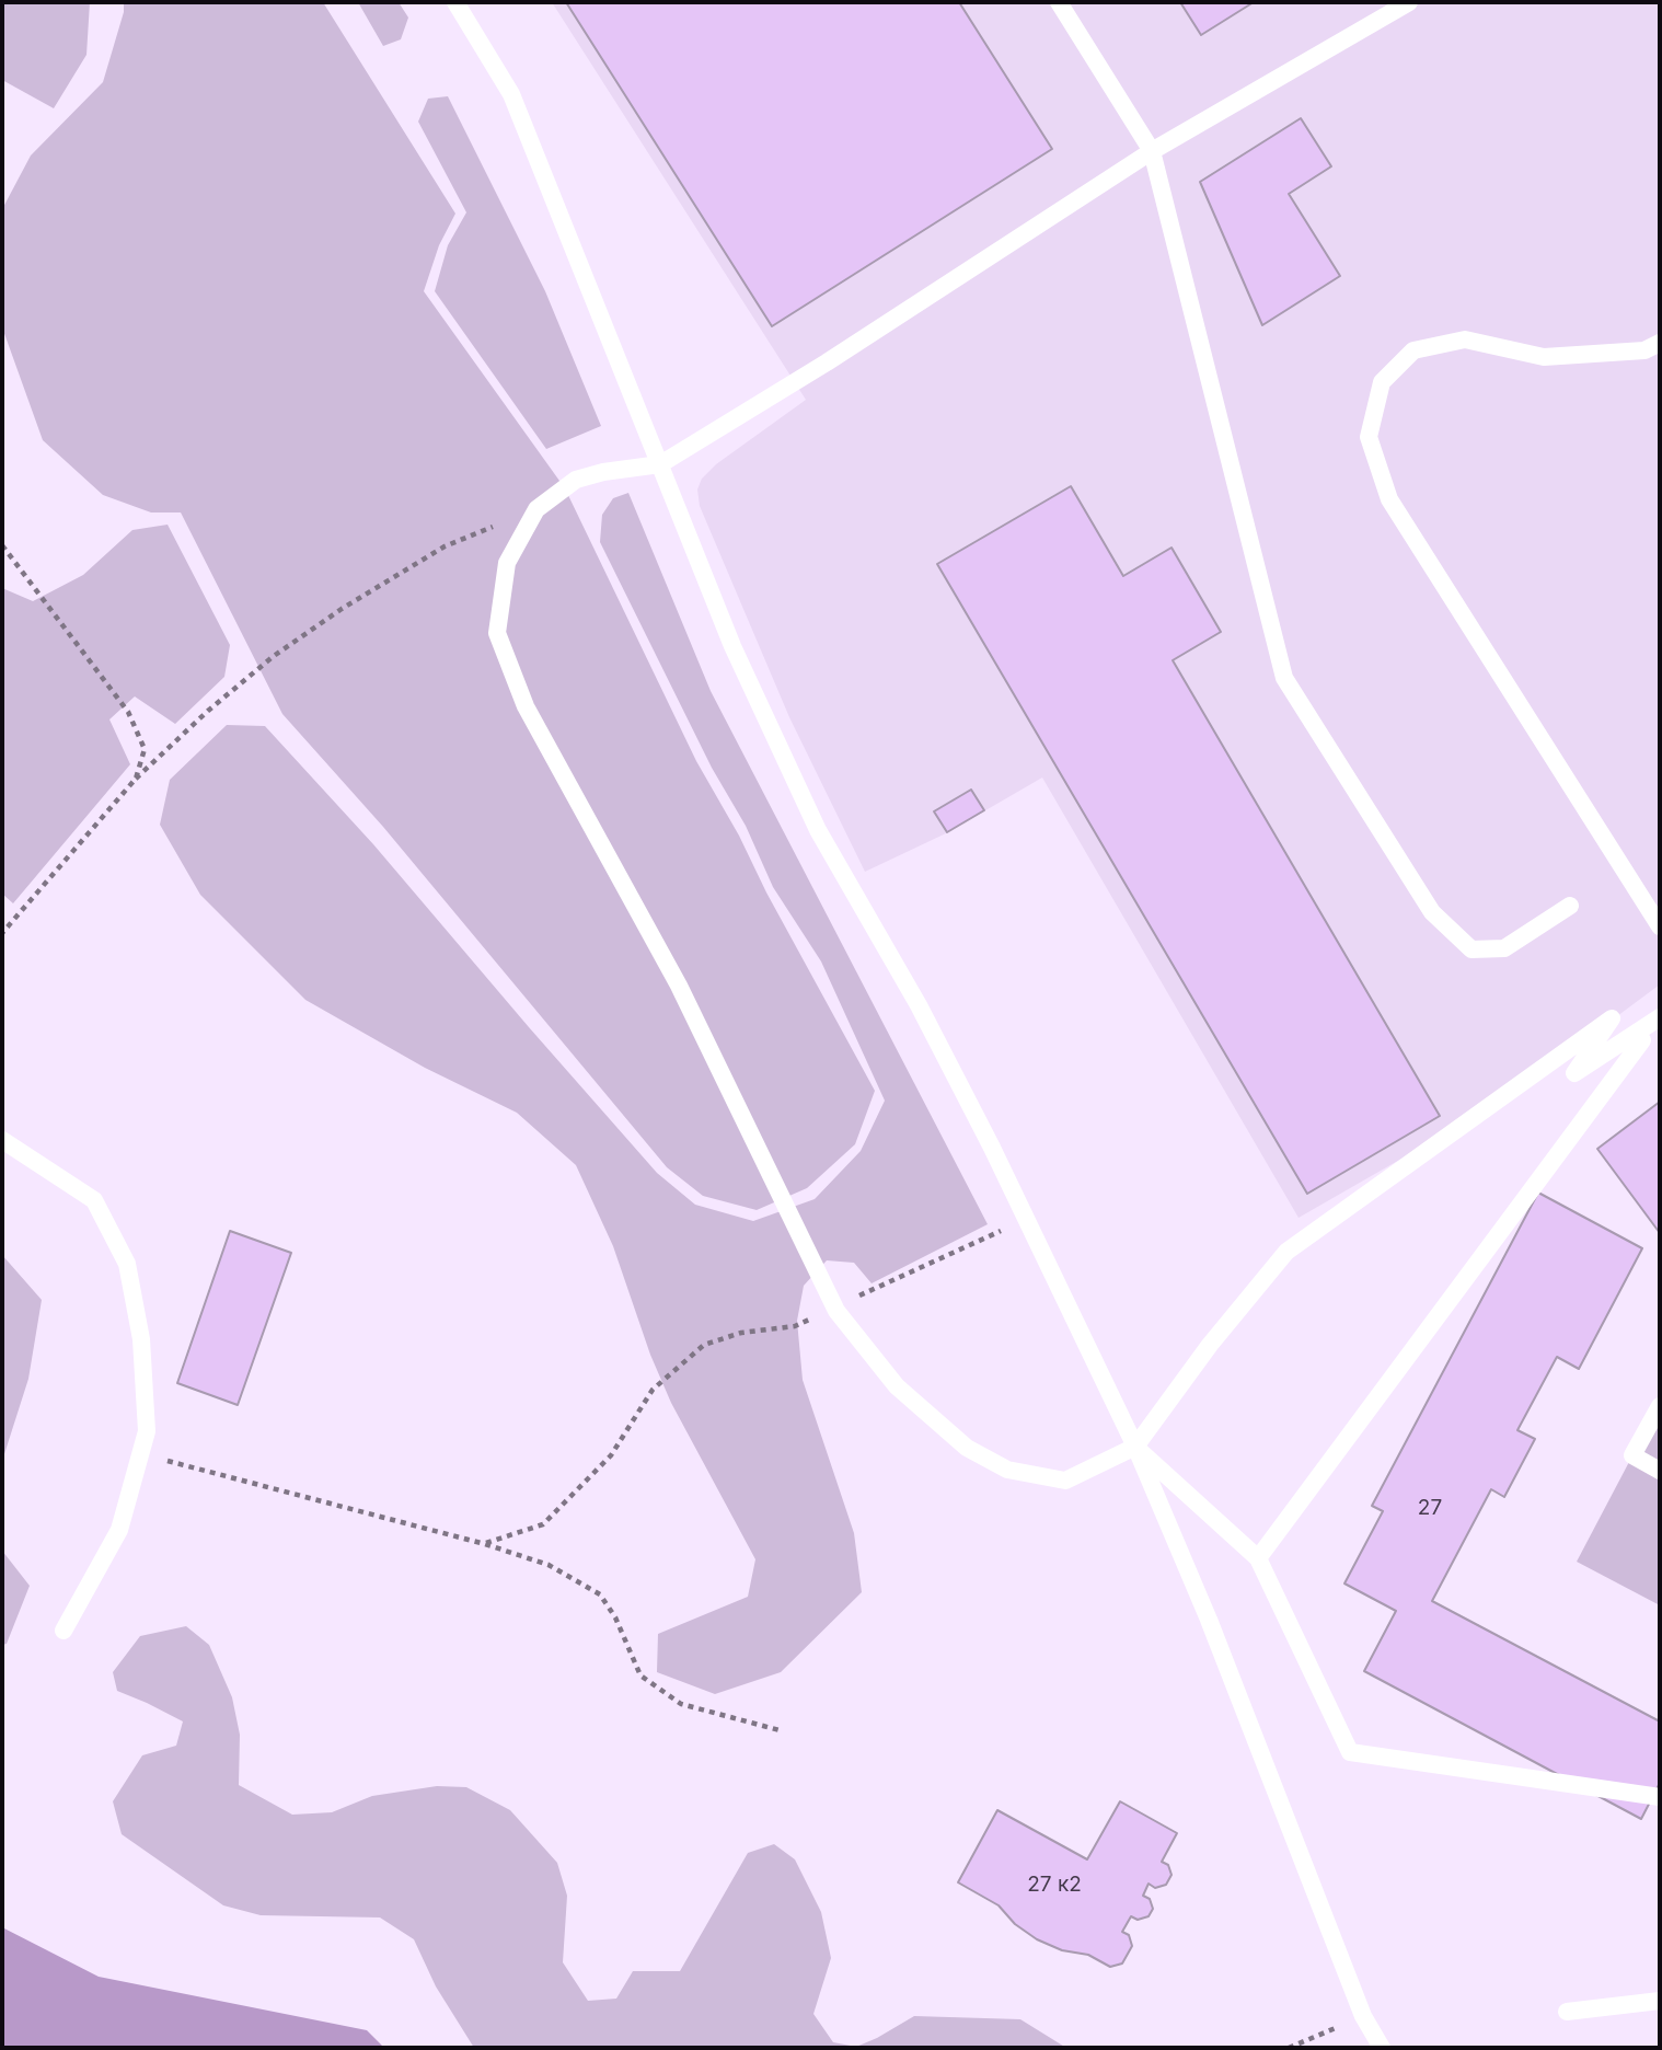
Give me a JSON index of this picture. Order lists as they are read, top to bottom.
{
  "house_numbers": ["27", "27 к2"]
}
